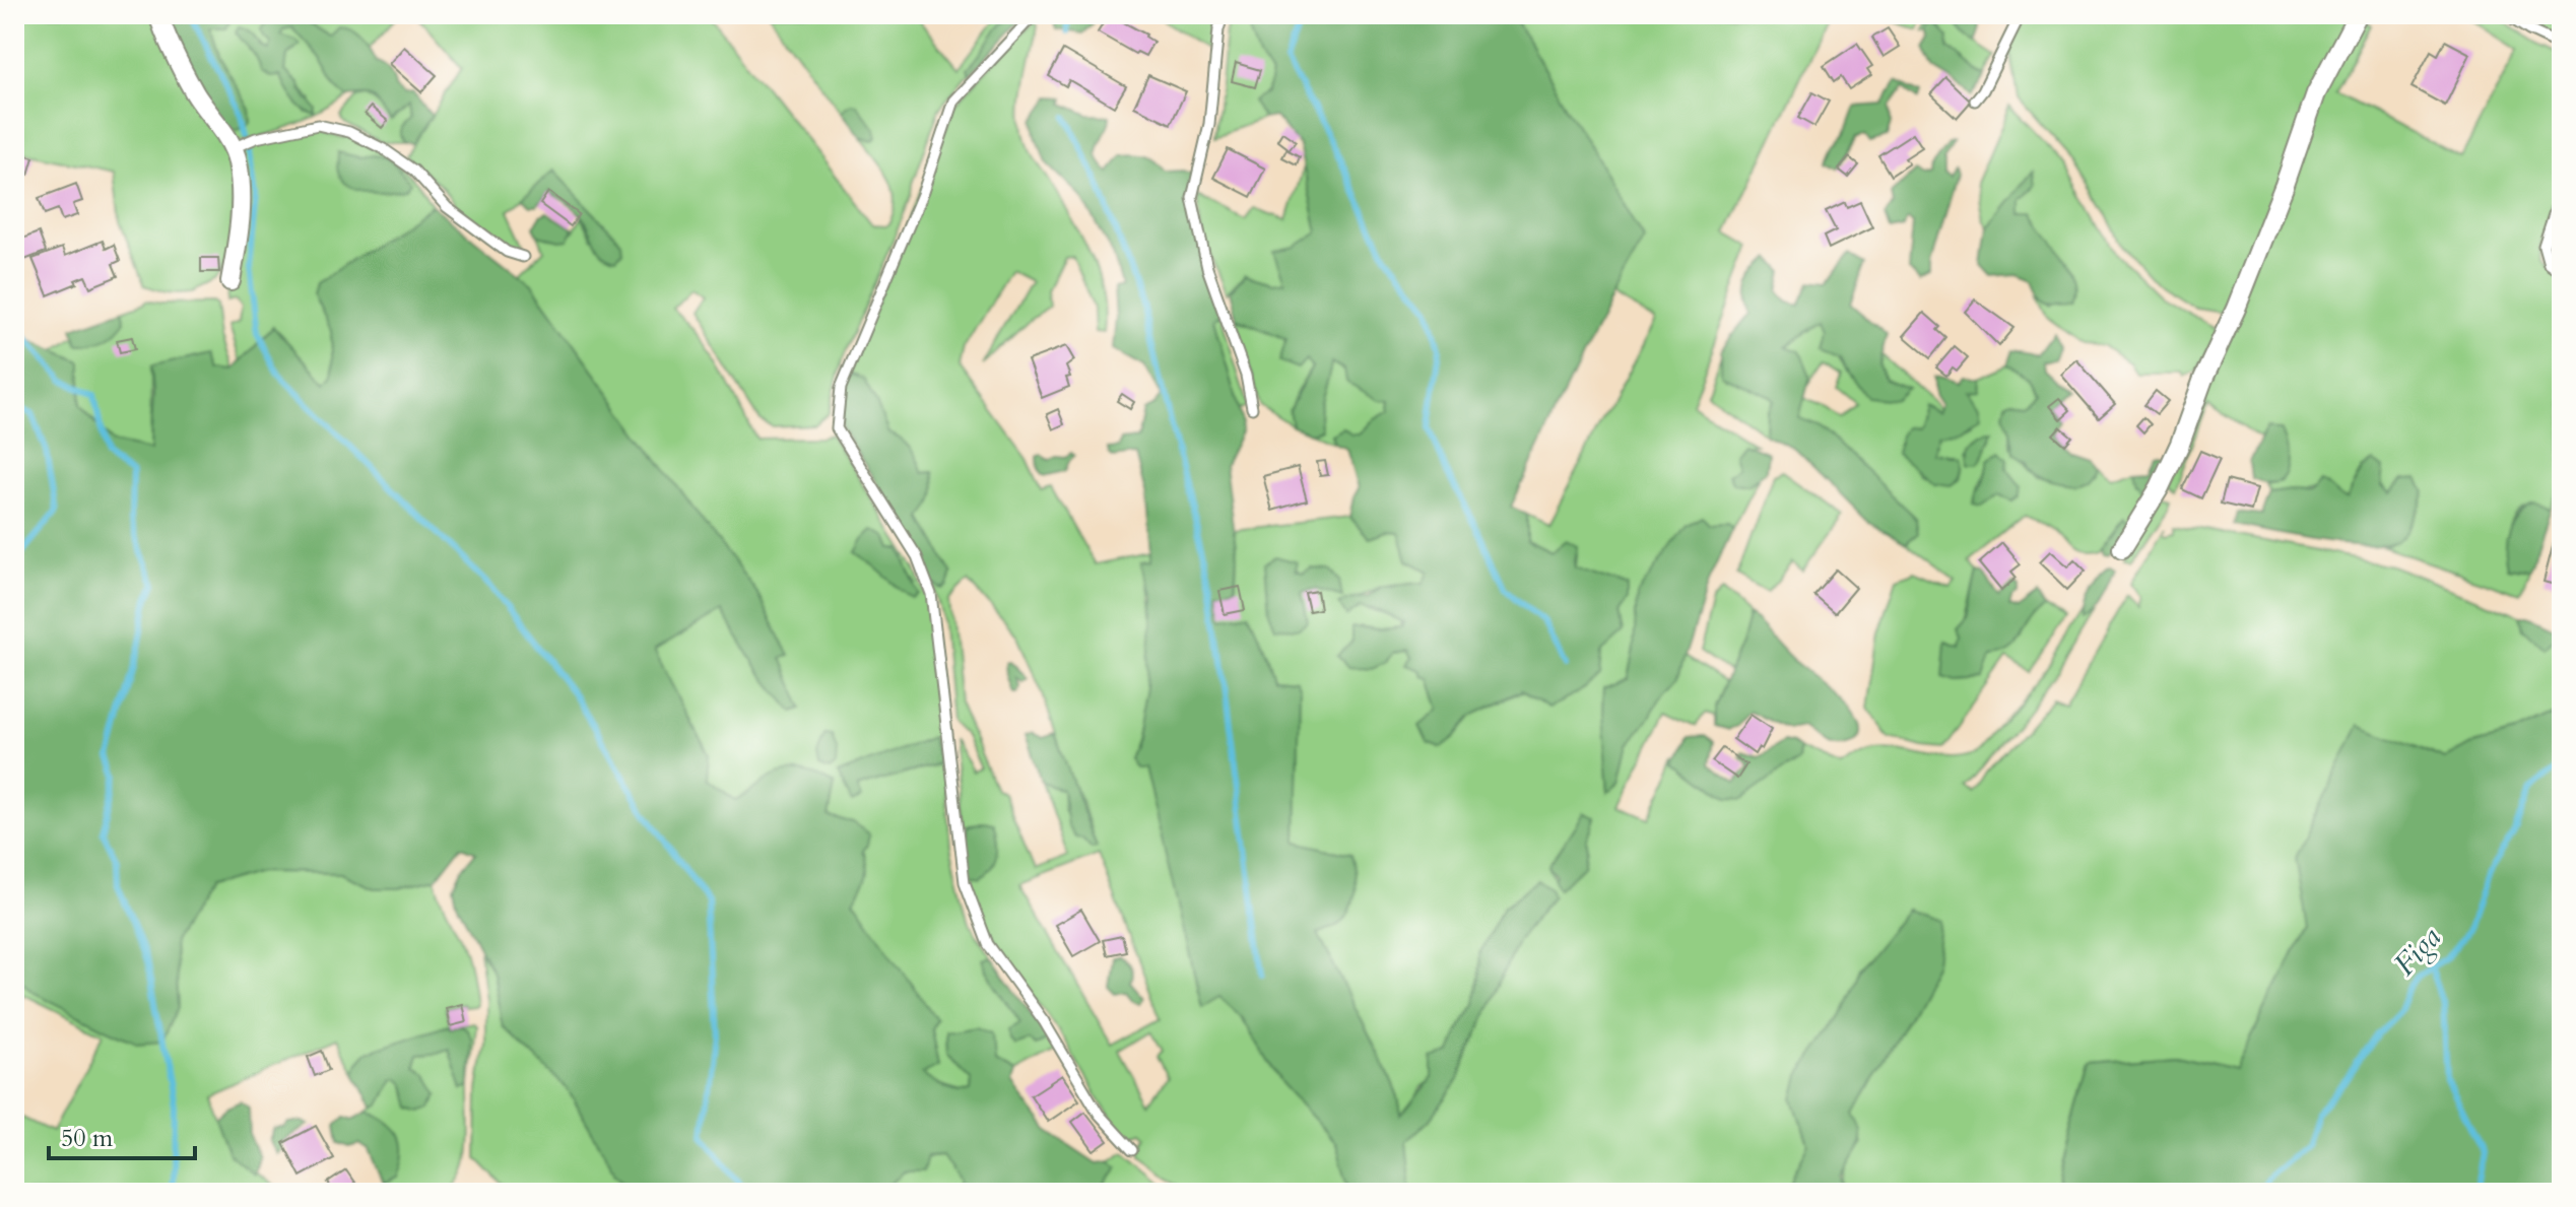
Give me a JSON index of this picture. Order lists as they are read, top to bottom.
{
  "water": ["Figa"],
  "scale_bar": "50 m"
}
